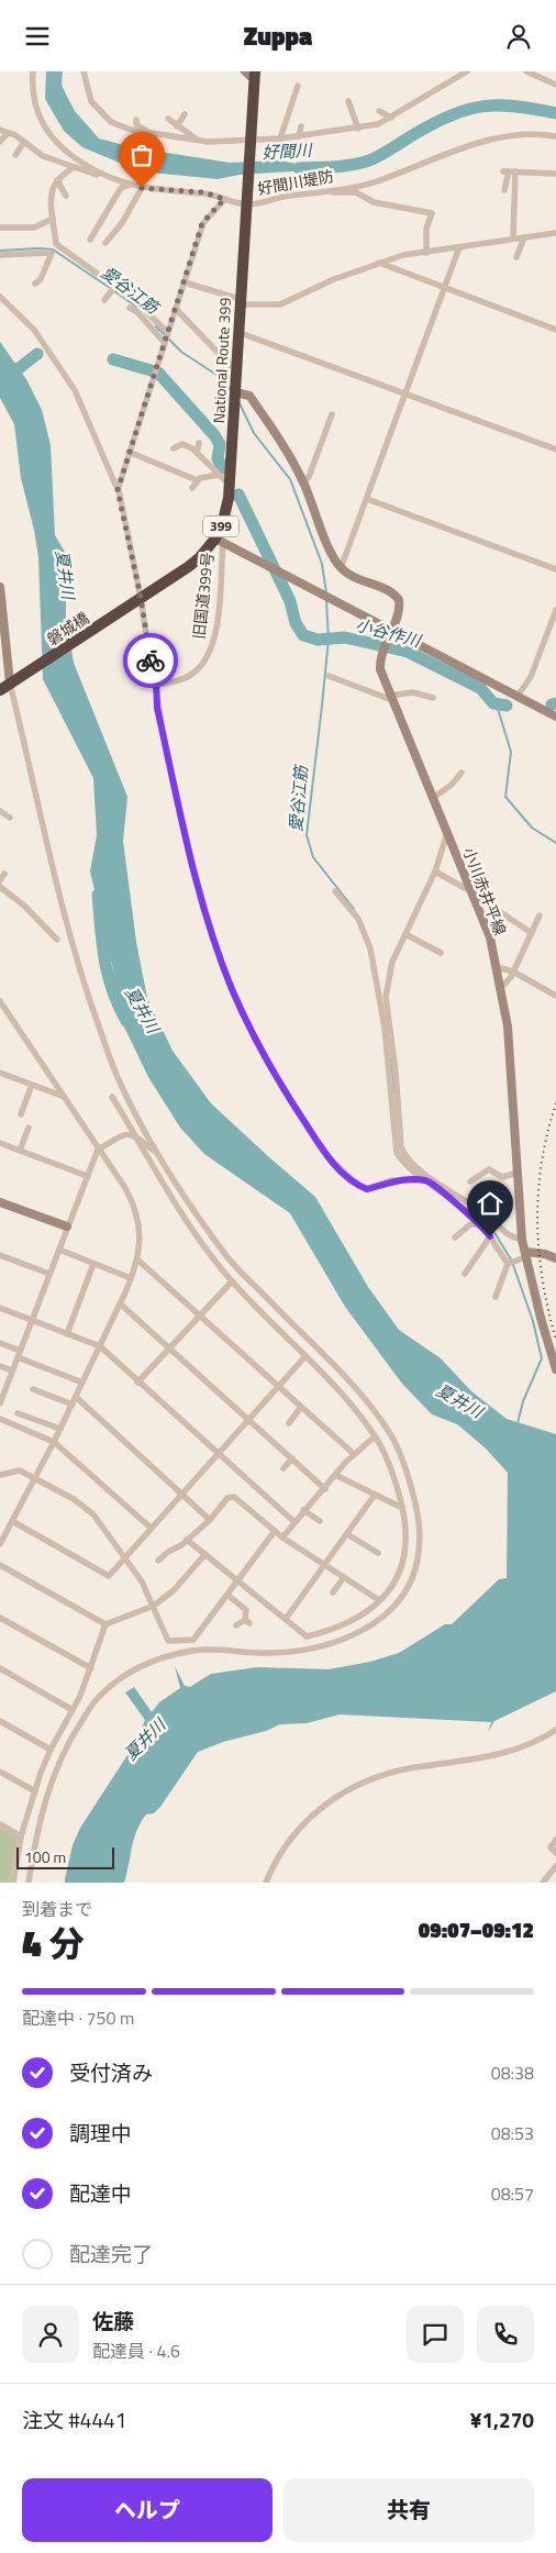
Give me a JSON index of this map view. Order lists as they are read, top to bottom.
{
  "streets": {
    "highway": ["National Route 399", "399", "磐城橋"],
    "main road": ["小川赤井平線"],
    "street": ["好間川堤防", "旧国道399号"]
  },
  "crossings": [
    ["好間川堤防", "National Route 399"],
    ["National Route 399", "旧国道399号"],
    ["National Route 399", "磐城橋"]
  ],
  "water": [
    "好間川",
    "愛谷江筋",
    "夏井川",
    "小谷作川"
  ],
  "scale_bar": "100 m",
  "page": {
    "header": "Zuppa",
    "scale": "100 m",
    "heading": ["4 分", "到着まで", "09:07–09:12"],
    "panel": [
      "佐藤",
      "配達員 · 4.6",
      "注文 #4441",
      "¥1,270"
    ],
    "bar": "配達中 · 750 m",
    "list": [
      ["受付済み", "08:38"],
      ["調理中", "08:53"],
      ["配達中", "08:57"],
      "配達完了"
    ],
    "buttons": ["ヘルプ", "共有"]
  }
}
